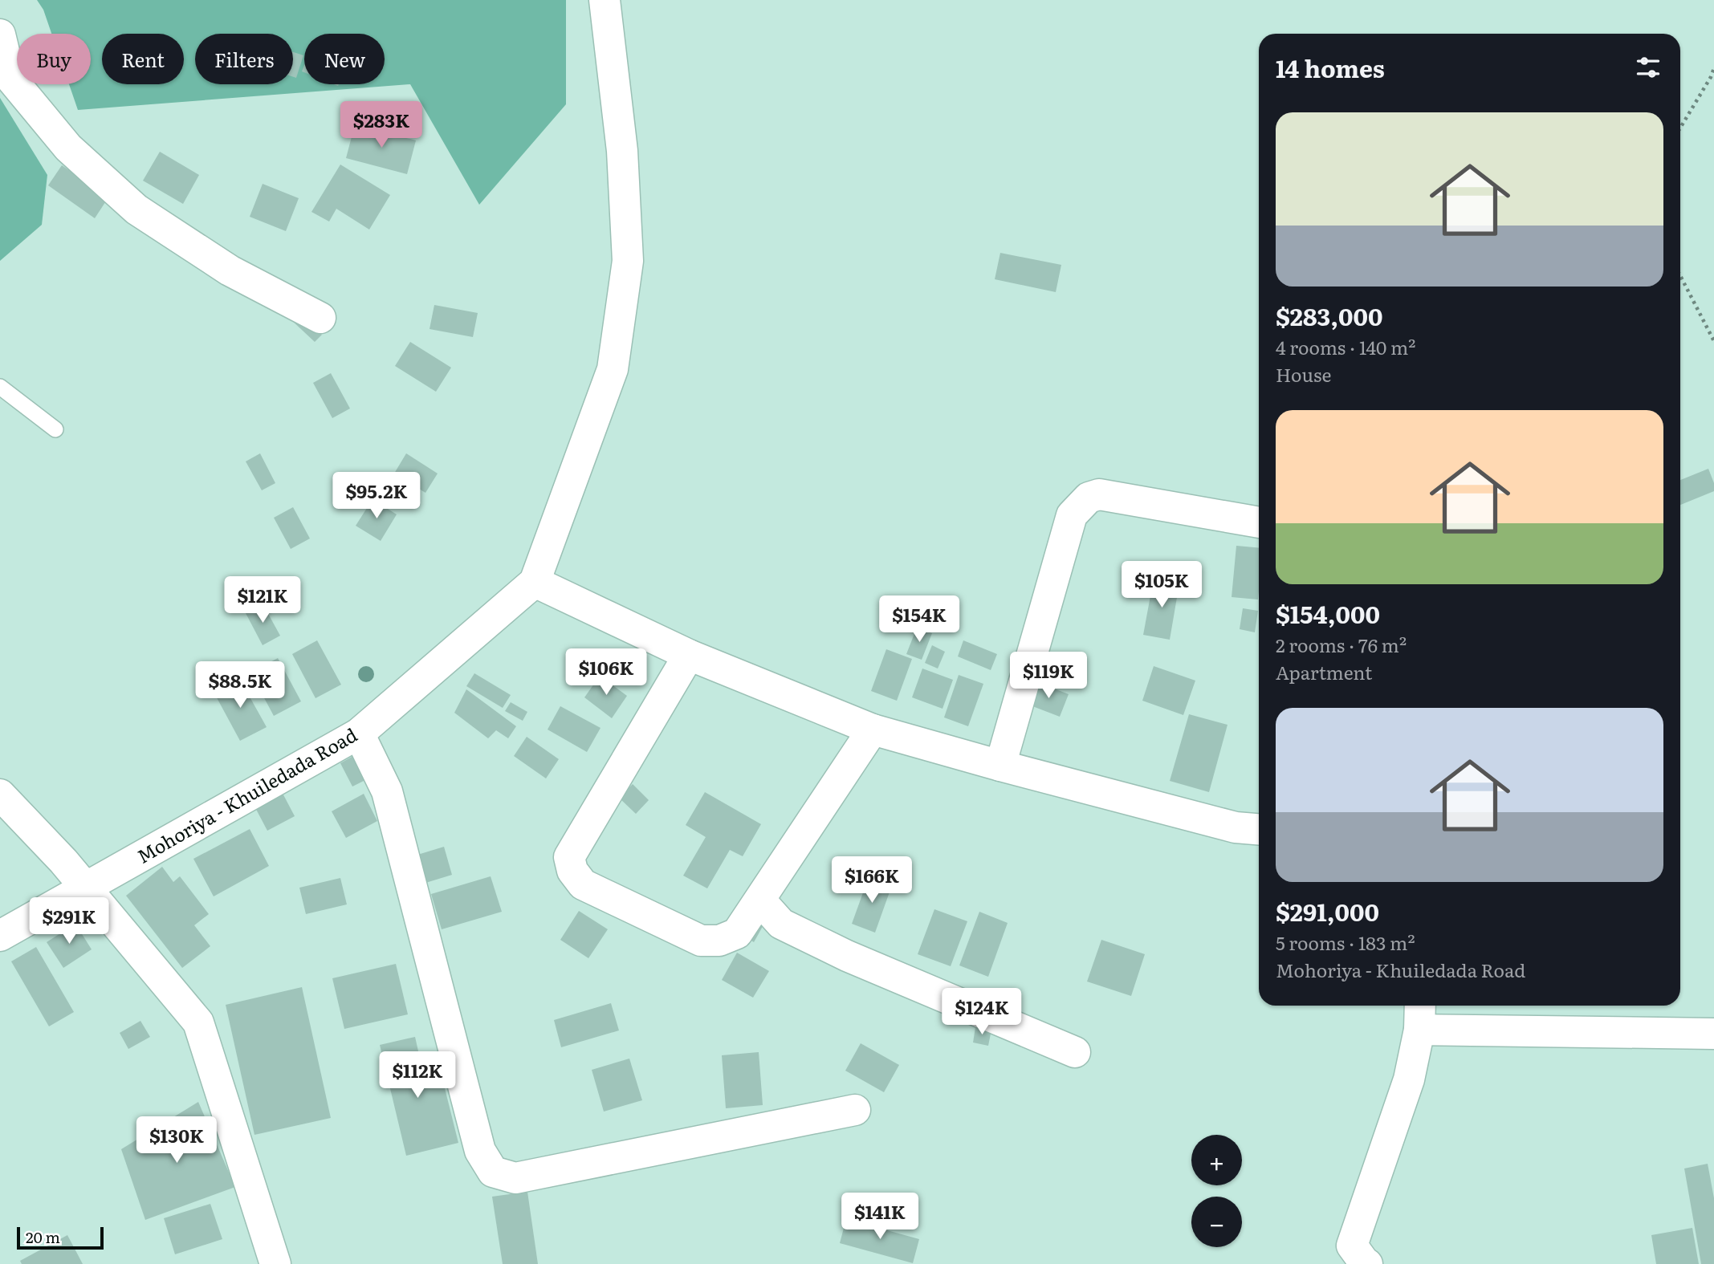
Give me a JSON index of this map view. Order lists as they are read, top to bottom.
{
  "streets": {
    "street": ["Mohoriya - Khuiledada Road"]
  },
  "scale_bar": "20 m",
  "page": {
    "chip": [
      "Buy",
      "Rent",
      "Filters",
      "New"
    ],
    "heading": "14 homes",
    "price": [
      "$283K",
      "$95.2K",
      "$105K",
      "$121K",
      "$154K",
      "$106K",
      "$119K",
      "$88.5K",
      "$166K",
      "$291K",
      "$124K",
      "$112K",
      "$130K",
      "$141K"
    ],
    "list": [
      {
        "name": "$283,000",
        "note": "4 rooms · 140 m² · House"
      },
      {
        "name": "$154,000",
        "note": "2 rooms · 76 m² · Apartment"
      },
      {
        "name": "$291,000",
        "note": "5 rooms · 183 m² · Mohoriya - Khuiledada Road"
      }
    ],
    "map_buttons": ["+", "−"],
    "scale": "20 m"
  }
}
